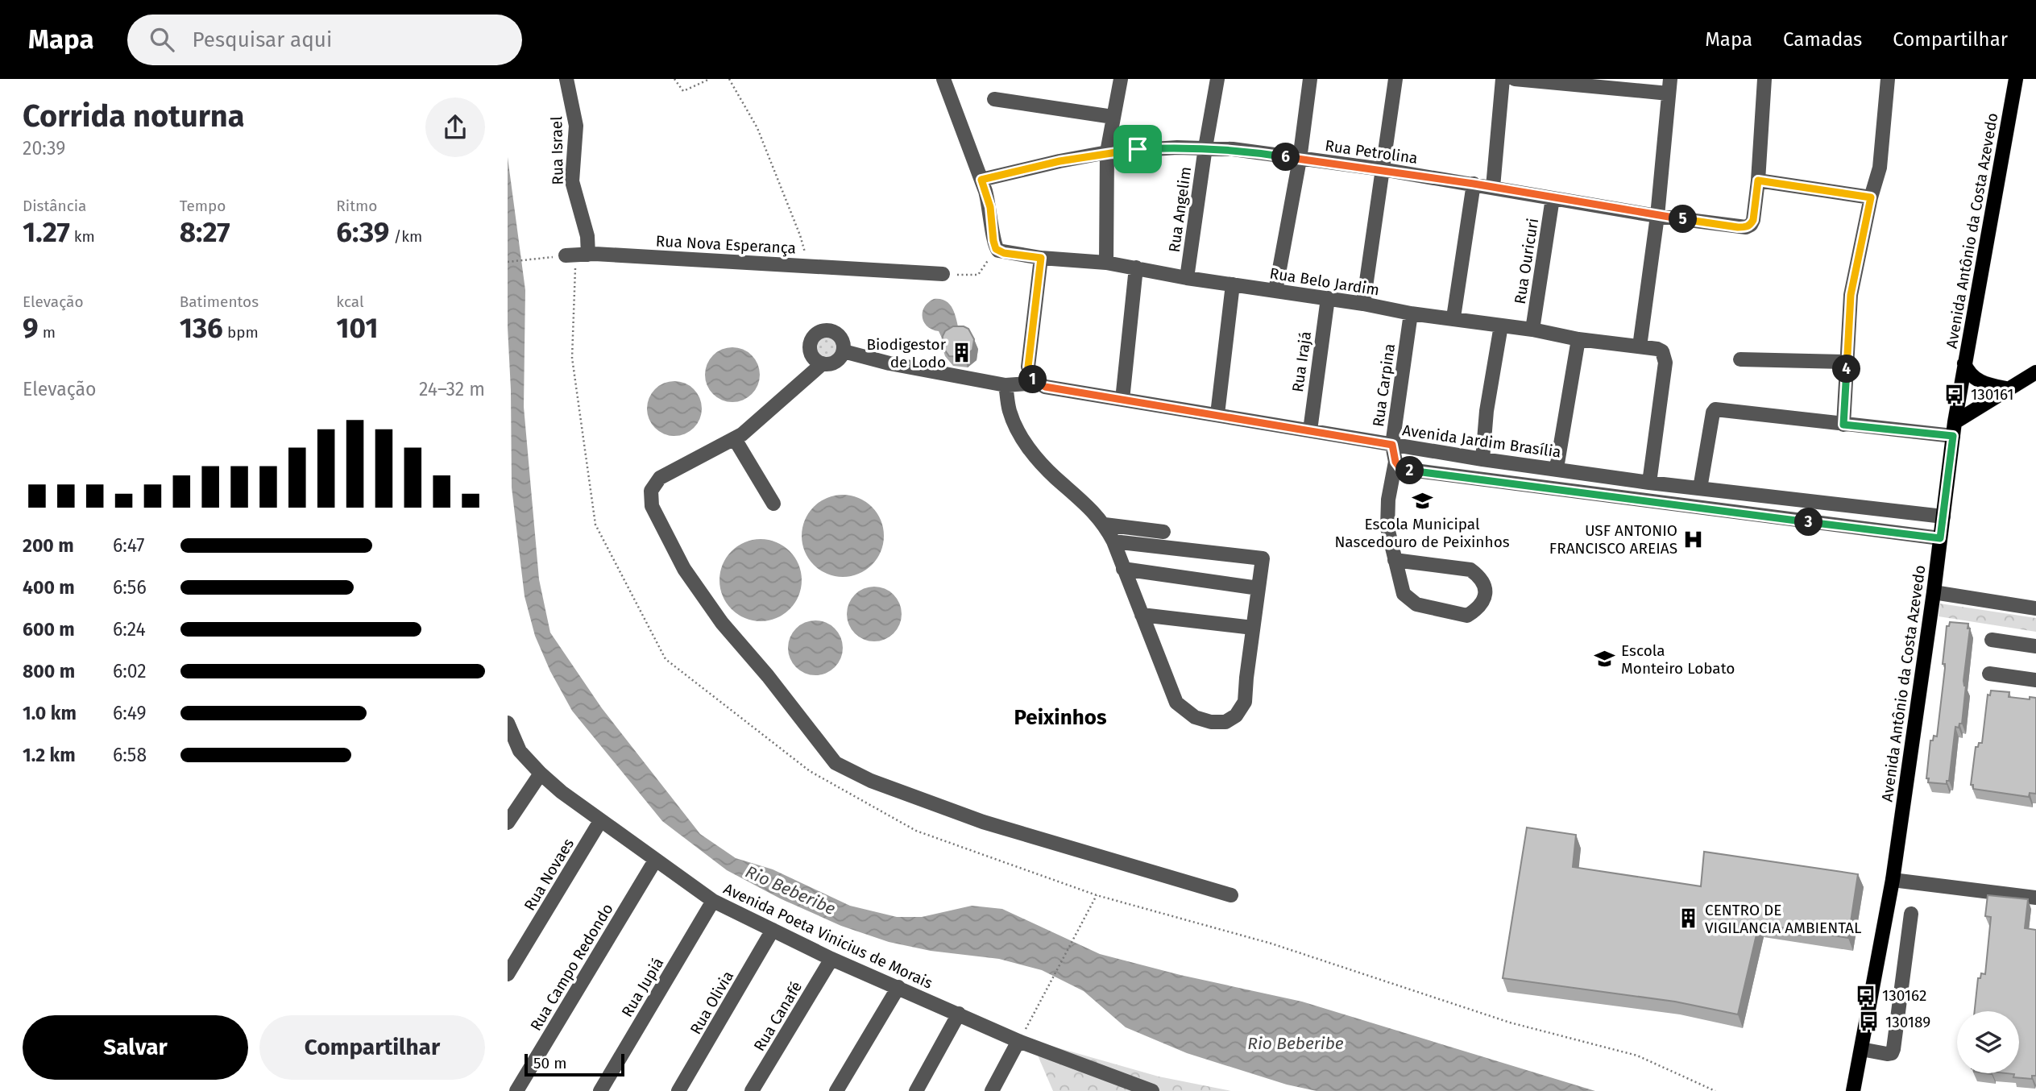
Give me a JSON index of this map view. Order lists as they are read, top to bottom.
{
  "streets": {
    "main road": ["Avenida Antônio da Costa Azevedo"],
    "street": [
      "Rua Israel",
      "Rua Petrolina",
      "Rua Angelim",
      "Rua Nova Esperança",
      "Rua Ouricuri",
      "Rua Belo Jardim",
      "Rua Irajá",
      "Rua Carpina",
      "Avenida Jardim Brasília",
      "Rua Novaes",
      "Avenida Poeta Vinicius de Morais",
      "Rua Campo Redondo",
      "Rua Jupiá",
      "Rua Olivia",
      "Rua Canafé"
    ]
  },
  "crossings": [
    ["Rua Israel", "Rua Nova Esperança"],
    ["Rua Petrolina", "Rua Angelim"],
    ["Rua Petrolina", "Rua Ouricuri"],
    ["Rua Angelim", "Rua Belo Jardim"],
    ["Avenida Antônio da Costa Azevedo", "Avenida Jardim Brasília"],
    ["Rua Ouricuri", "Rua Belo Jardim"],
    ["Rua Belo Jardim", "Rua Irajá"],
    ["Rua Belo Jardim", "Rua Carpina"],
    ["Rua Belo Jardim", "Avenida Jardim Brasília"],
    ["Rua Irajá", "Avenida Jardim Brasília"],
    ["Rua Carpina", "Avenida Jardim Brasília"],
    ["Rua Novaes", "Avenida Poeta Vinicius de Morais"],
    ["Avenida Poeta Vinicius de Morais", "Rua Campo Redondo"],
    ["Avenida Poeta Vinicius de Morais", "Rua Jupiá"],
    ["Avenida Poeta Vinicius de Morais", "Rua Olivia"],
    ["Avenida Poeta Vinicius de Morais", "Rua Canafé"]
  ],
  "districts": ["Peixinhos"],
  "water": ["Rio Beberibe"],
  "places": {
    "building": ["Biodigestor de Lodo", "CENTRO DE VIGILANCIA AMBIENTAL"],
    "bus stop": ["130161", "130162", "130189"],
    "school or university": ["Escola Municipal Nascedouro de Peixinhos", "Escola Monteiro Lobato"],
    "hospital": ["USF ANTONIO FRANCISCO AREIAS"]
  },
  "scale_bar": "50 m",
  "page": {
    "header": "Mapa",
    "search": "Pesquisar aqui",
    "nav": ["Mapa", "Camadas", "Compartilhar"],
    "heading": ["Corrida noturna", "20:39"],
    "pins": [
      "6",
      "5",
      "4",
      "1",
      "2",
      "3"
    ],
    "stats": [
      ["Distância", "1.27 km"],
      ["Tempo", "8:27"],
      ["Ritmo", "6:39 /km"],
      ["Elevação", "9 m"],
      ["Batimentos", "136 bpm"],
      ["kcal", "101"]
    ],
    "chart": ["Elevação", "24–32 m"],
    "list": [
      {
        "name": "200 m",
        "note": "6:47"
      },
      {
        "name": "400 m",
        "note": "6:56"
      },
      {
        "name": "600 m",
        "note": "6:24"
      },
      {
        "name": "800 m",
        "note": "6:02"
      },
      {
        "name": "1.0 km",
        "note": "6:49"
      },
      {
        "name": "1.2 km",
        "note": "6:58"
      }
    ],
    "buttons": ["Salvar", "Compartilhar"],
    "scale": "50 m"
  }
}
